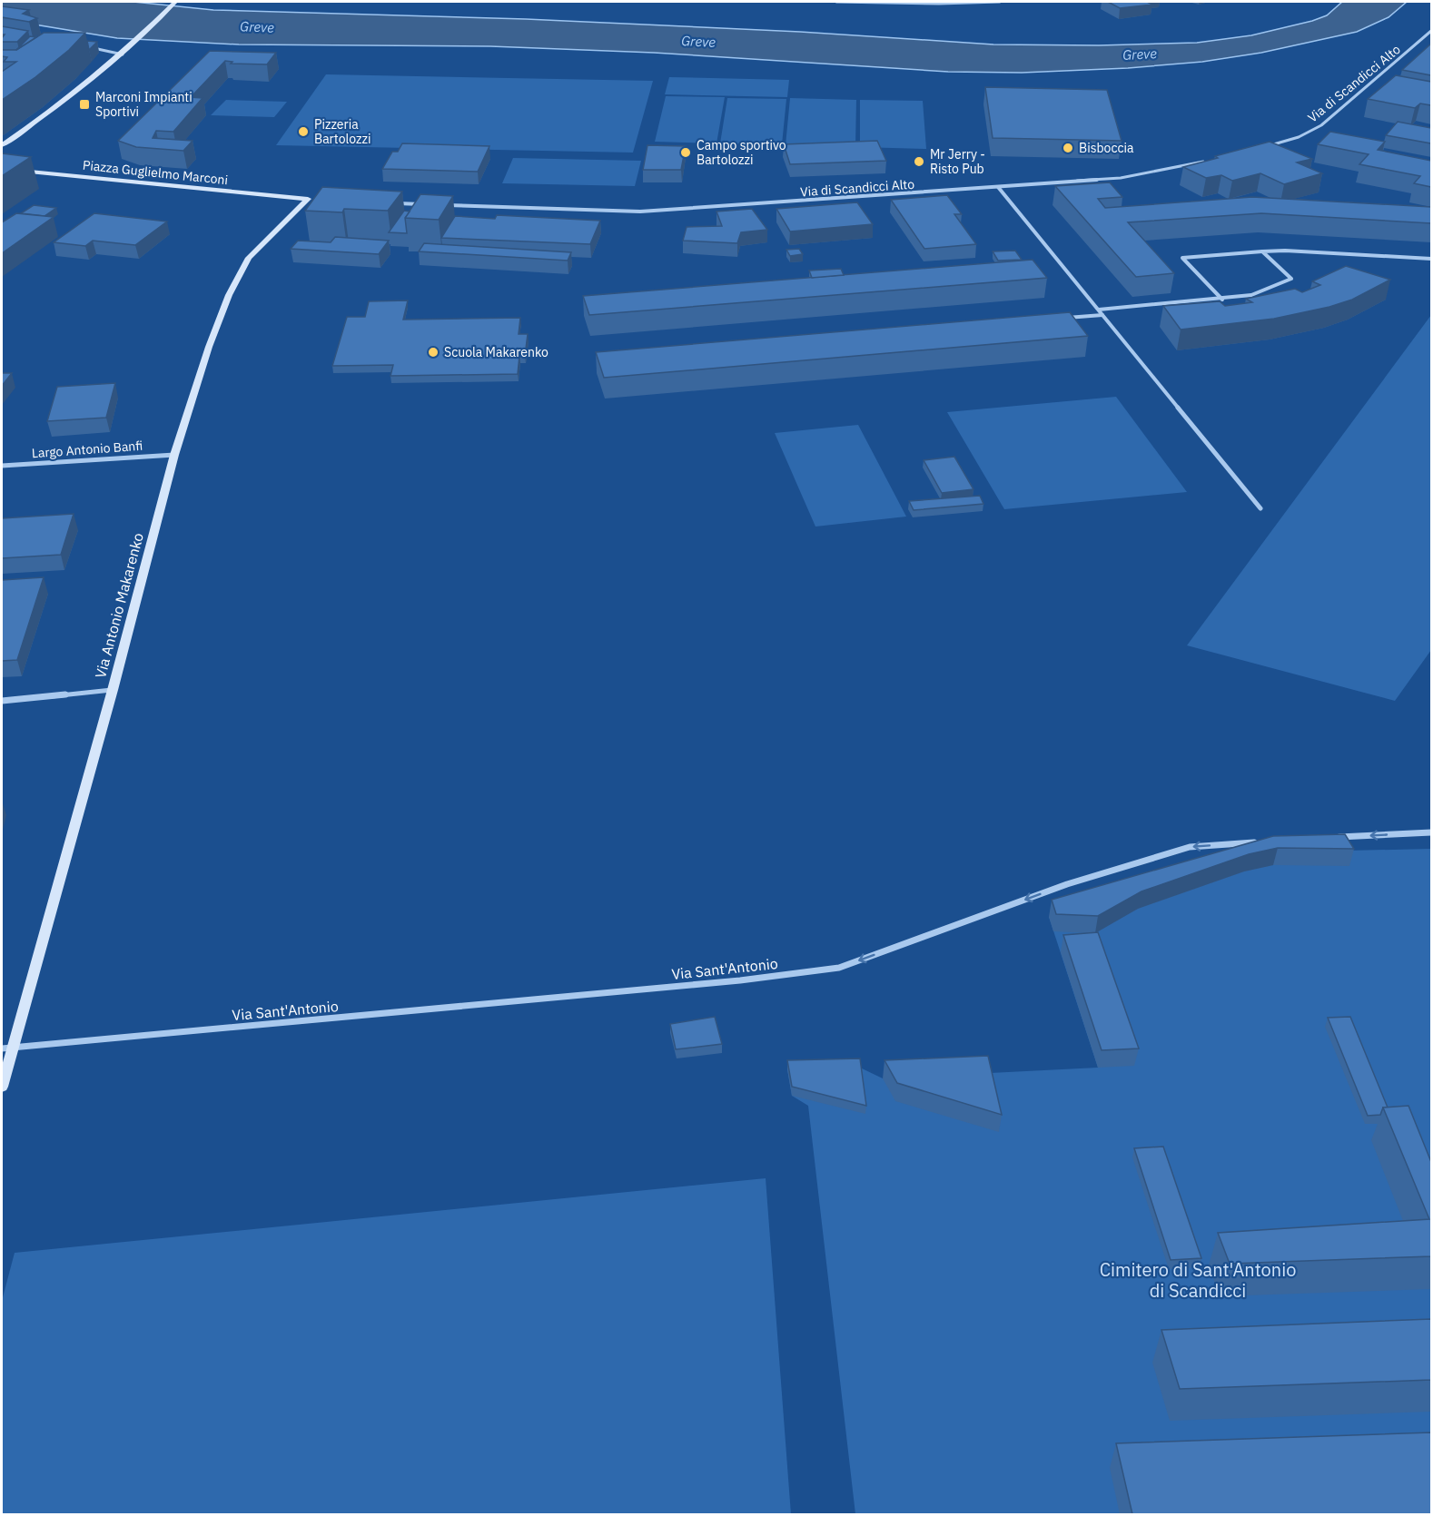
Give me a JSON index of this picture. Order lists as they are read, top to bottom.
{
  "streets": {
    "street": [
      "Via di Scandicci Alto",
      "Piazza Guglielmo Marconi",
      "Largo Antonio Banfi",
      "Via Antonio Makarenko",
      "Via Sant'Antonio"
    ]
  },
  "crossings": [
    ["Piazza Guglielmo Marconi", "Via Antonio Makarenko"],
    ["Largo Antonio Banfi", "Via Antonio Makarenko"],
    ["Via Antonio Makarenko", "Via Sant'Antonio"]
  ],
  "one_way": ["Via Sant'Antonio"],
  "water": ["Greve"],
  "parks": ["Cimitero di Sant'Antonio di Scandicci"],
  "places": {
    "transit": ["Marconi Impianti Sportivi"],
    "other": [
      "Pizzeria Bartolozzi",
      "Bisboccia",
      "Campo sportivo Bartolozzi",
      "Mr Jerry - Risto Pub",
      "Scuola Makarenko"
    ]
  }
}
